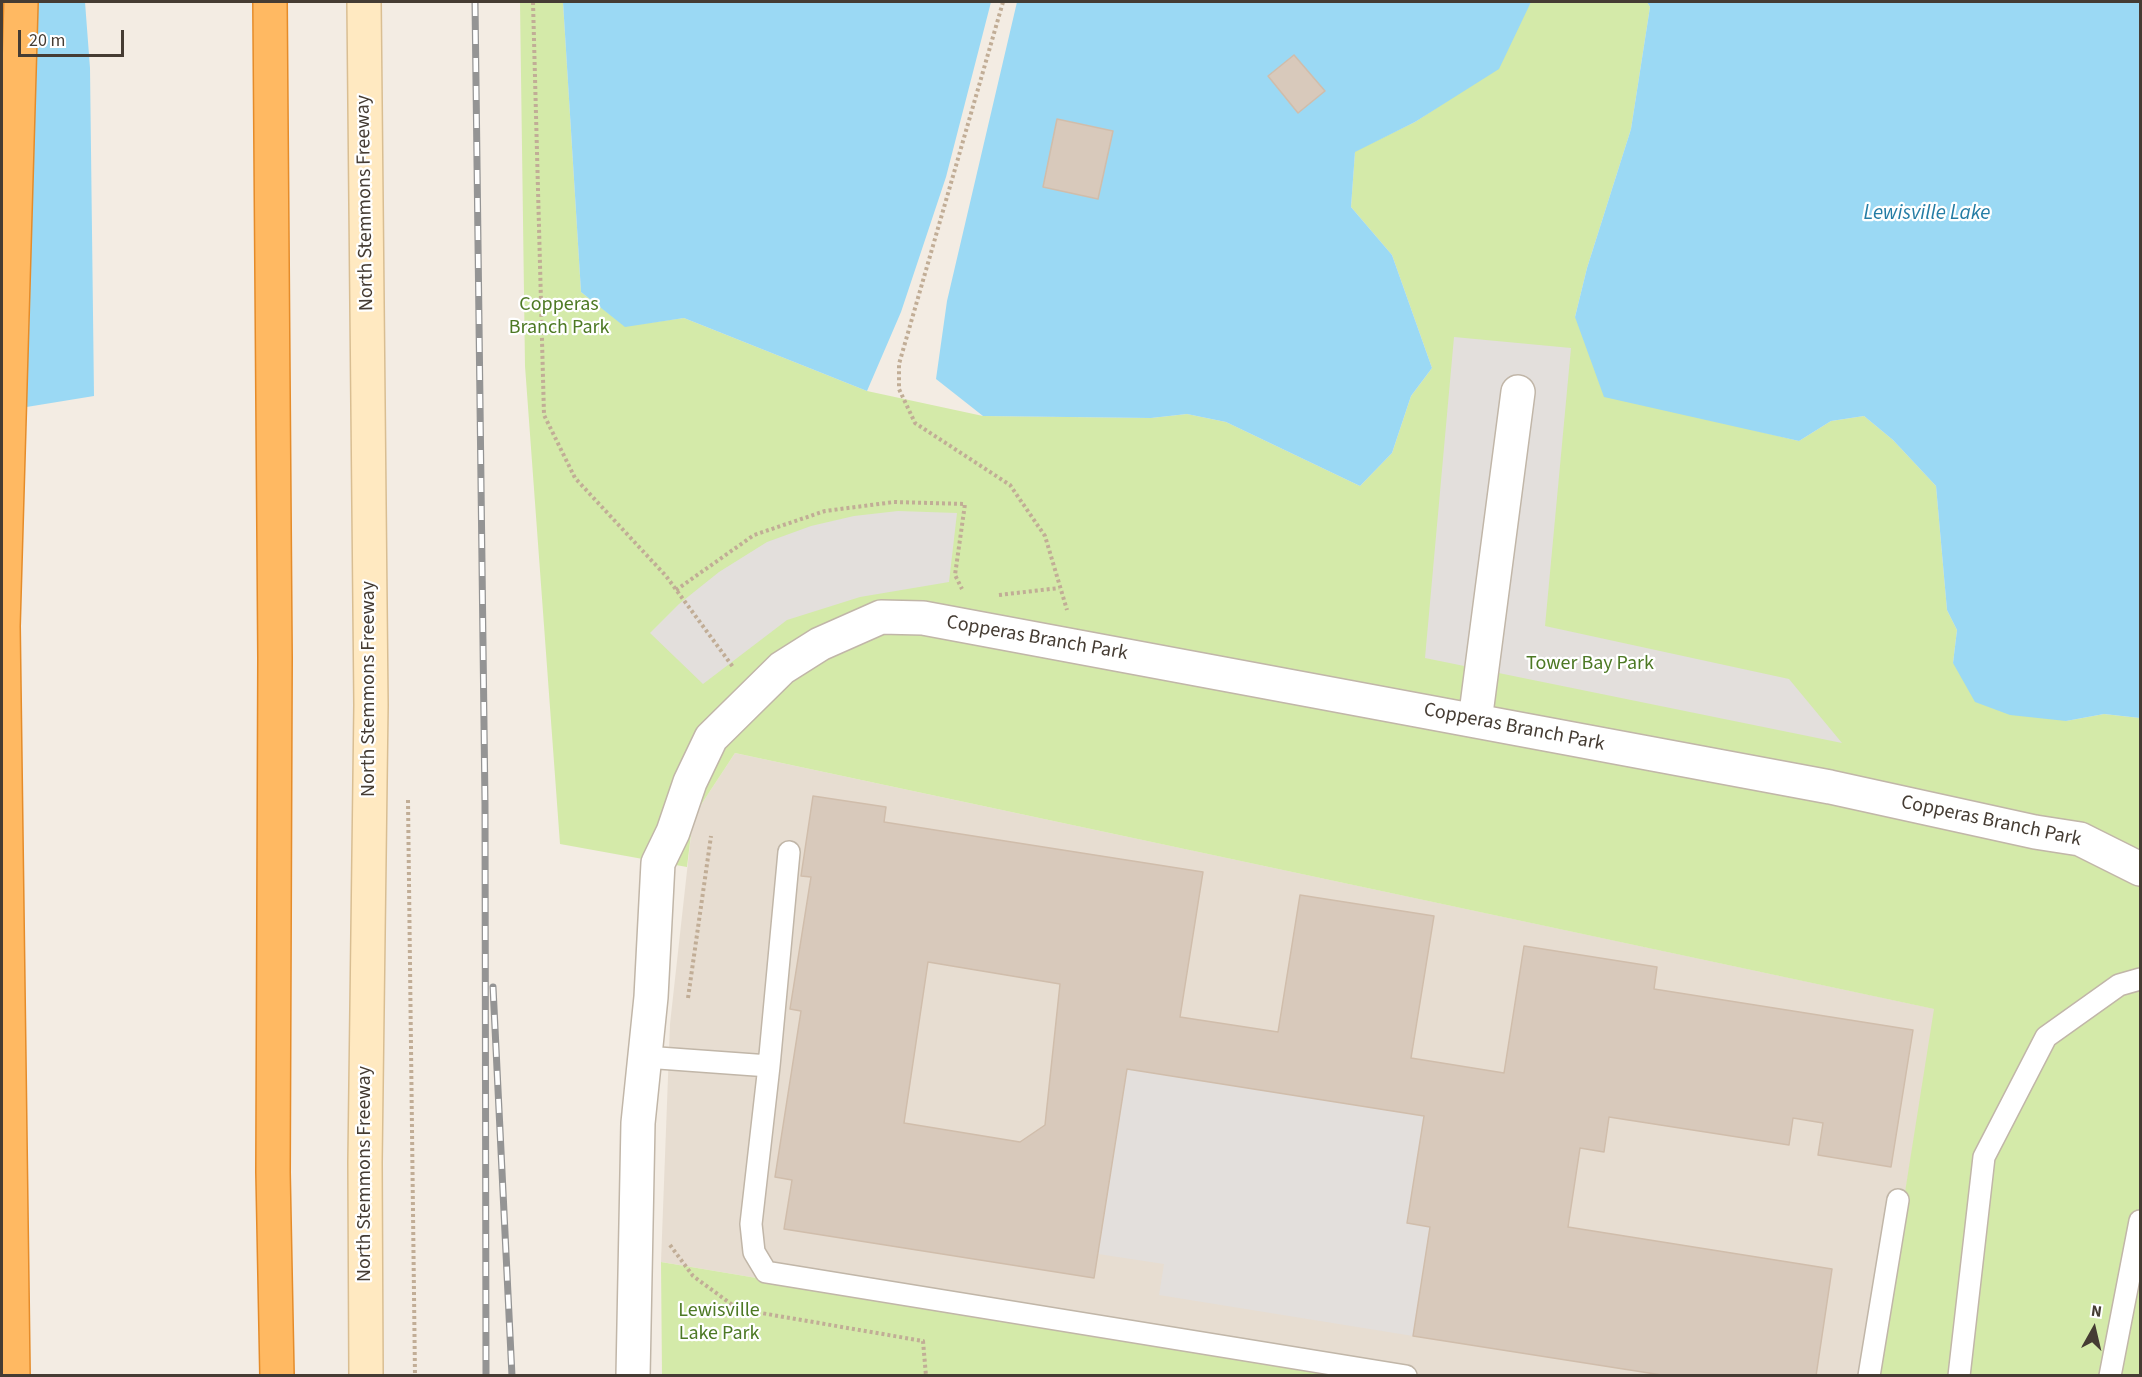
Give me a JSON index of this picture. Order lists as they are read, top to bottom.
{
  "streets": {
    "main road": ["North Stemmons Freeway"],
    "street": ["Copperas Branch Park"]
  },
  "water": ["Lewisville Lake"],
  "parks": ["Copperas Branch Park", "Tower Bay Park", "Lewisville Lake Park"],
  "scale_bar": "20 m",
  "north": "top"
}
